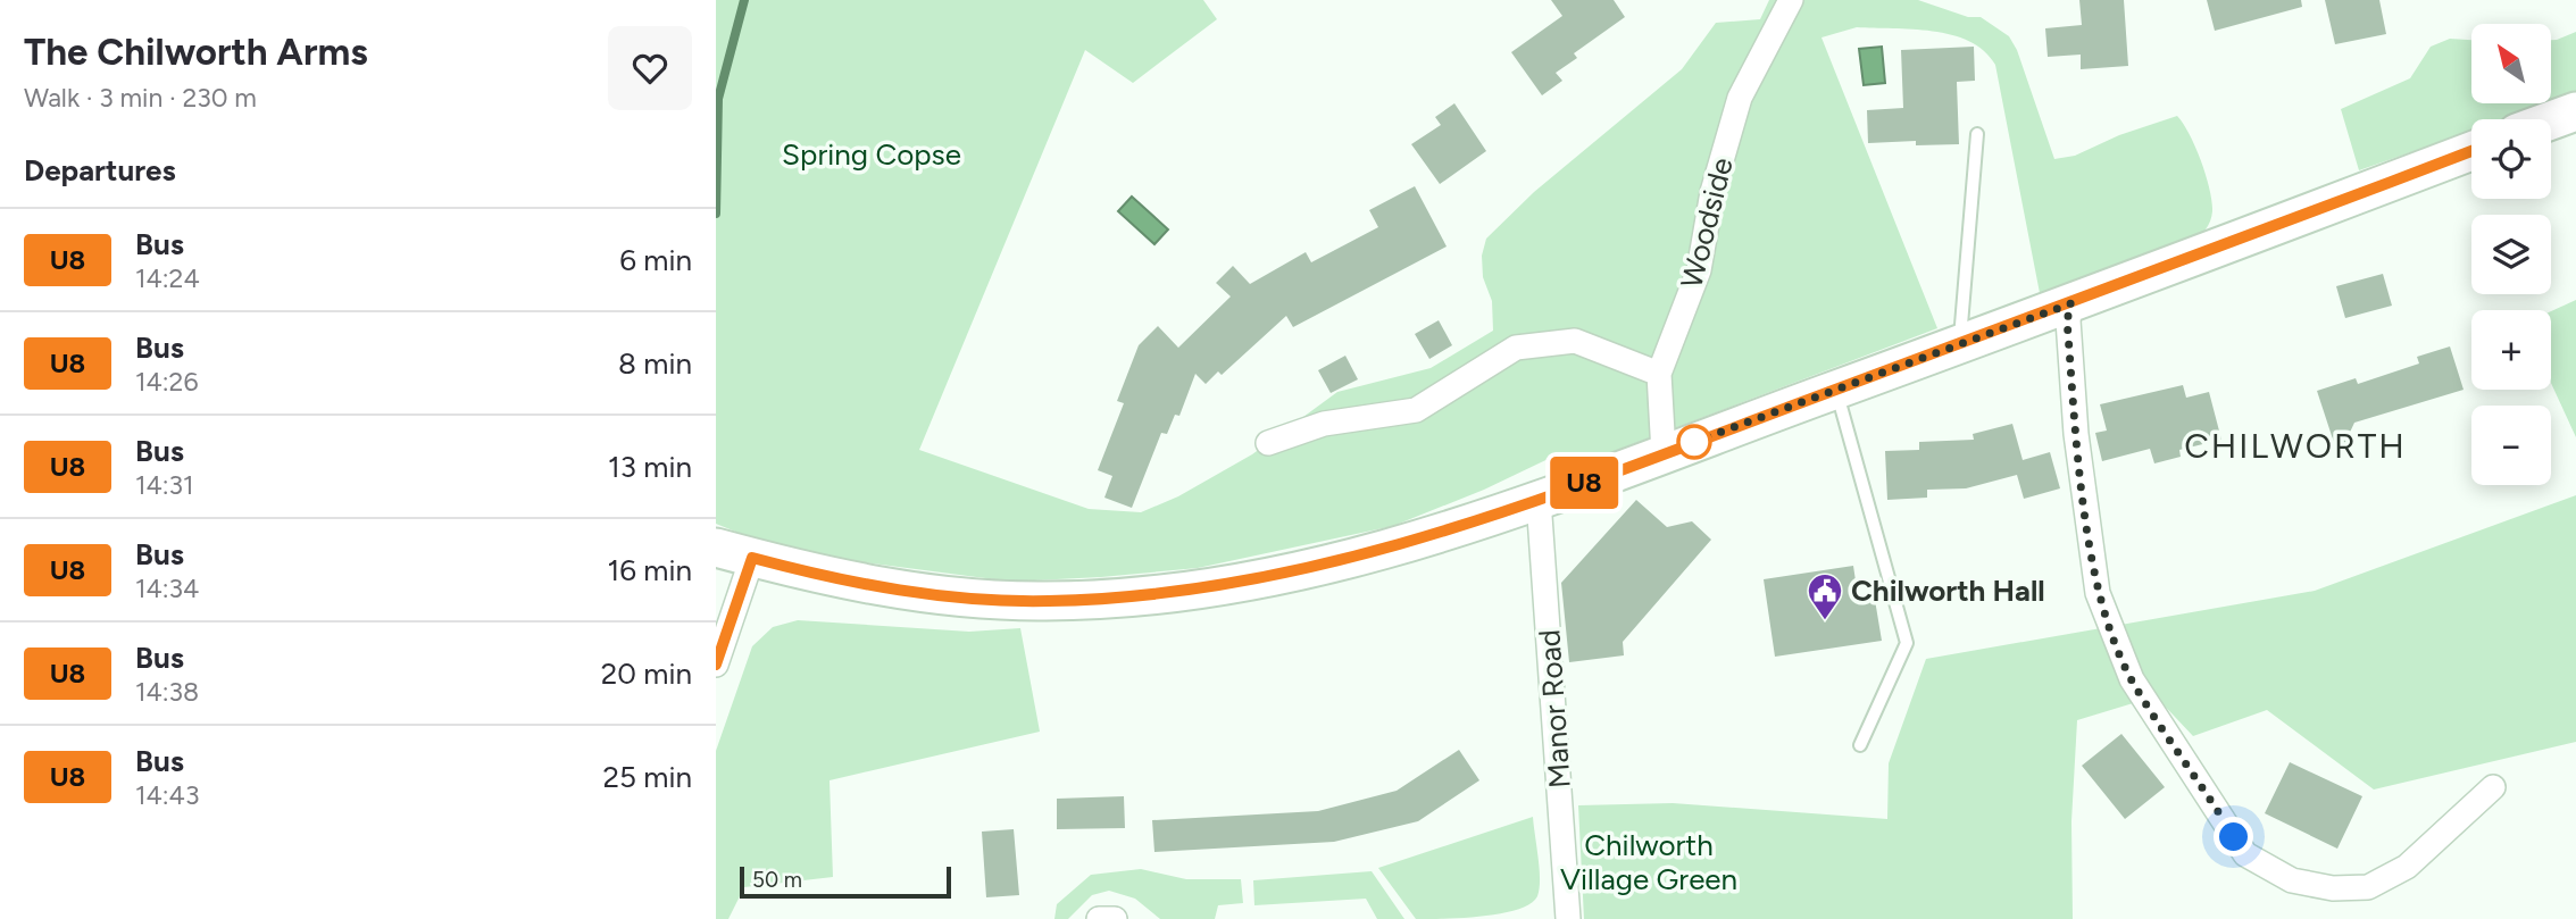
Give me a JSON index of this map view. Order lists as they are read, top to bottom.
{
  "streets": {
    "street": ["Woodside", "Manor Road"]
  },
  "districts": ["CHILWORTH"],
  "parks": ["Spring Copse", "Chilworth Village Green"],
  "places": {
    "public building": ["Chilworth Hall"]
  },
  "lines": ["bus line U8"],
  "scale_bar": "50 m",
  "north": "top left",
  "page": {
    "heading": [
      ["The Chilworth Arms", "Walk · 3 min · 230 m"],
      "Departures"
    ],
    "on_map": "U8",
    "map_buttons": ["+", "−"],
    "list": [
      {
        "mark": "U8",
        "name": "Bus",
        "note": "14:24",
        "value": "6 min"
      },
      {
        "mark": "U8",
        "name": "Bus",
        "note": "14:26",
        "value": "8 min"
      },
      {
        "mark": "U8",
        "name": "Bus",
        "note": "14:31",
        "value": "13 min"
      },
      {
        "mark": "U8",
        "name": "Bus",
        "note": "14:34",
        "value": "16 min"
      },
      {
        "mark": "U8",
        "name": "Bus",
        "note": "14:38",
        "value": "20 min"
      },
      {
        "mark": "U8",
        "name": "Bus",
        "note": "14:43",
        "value": "25 min"
      }
    ],
    "scale": "50 m"
  }
}
